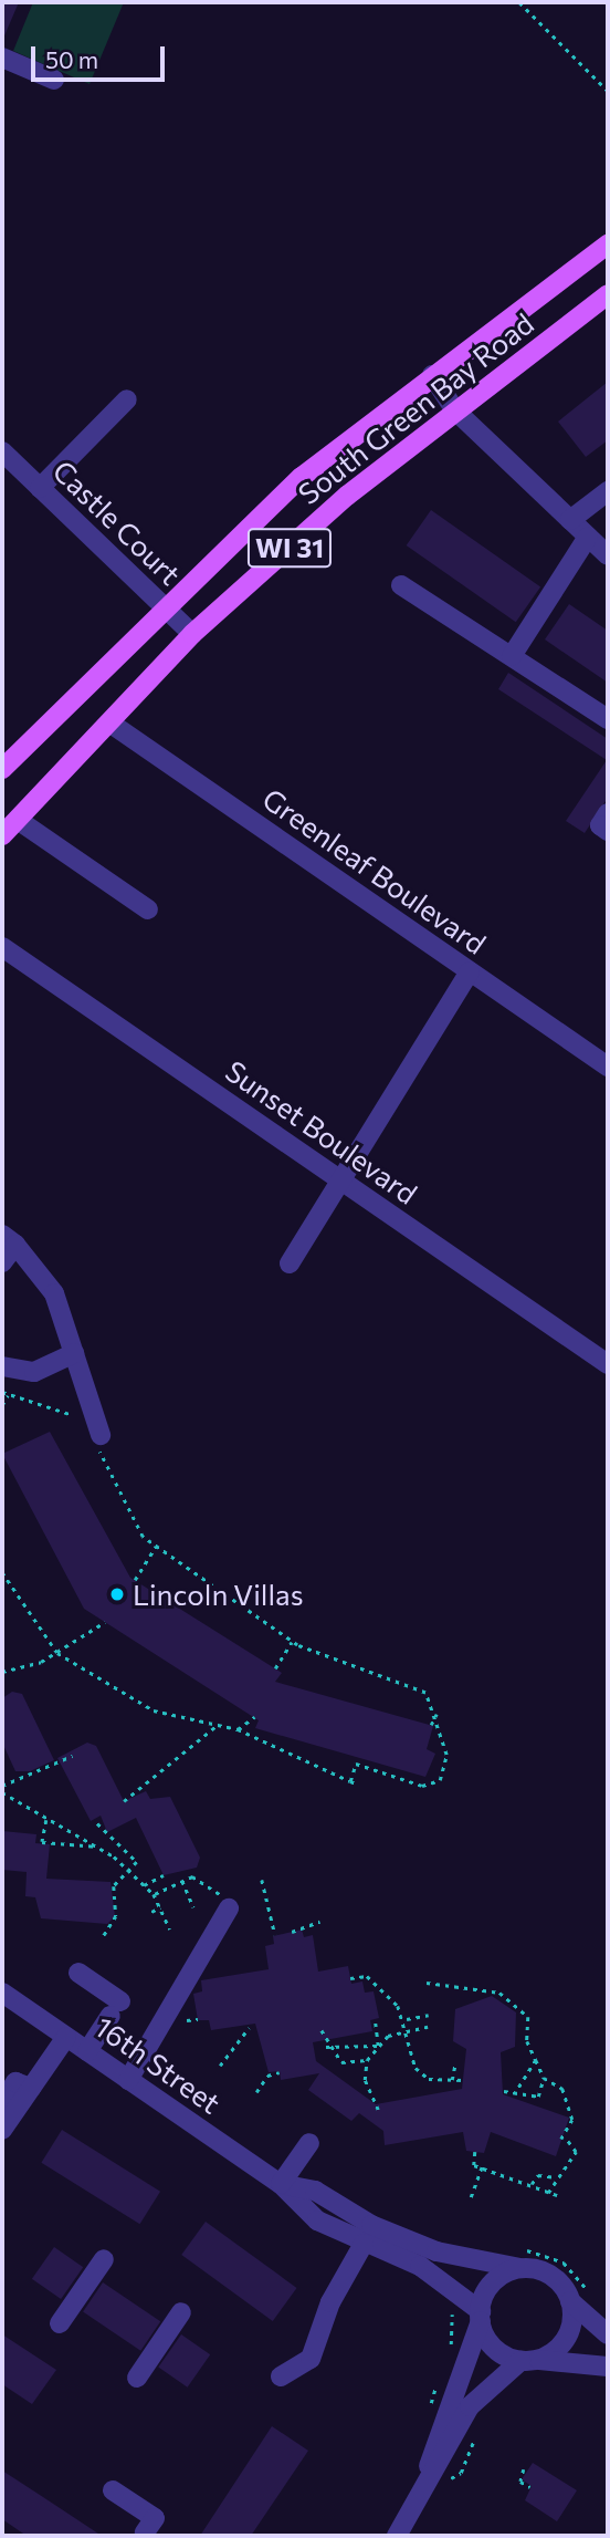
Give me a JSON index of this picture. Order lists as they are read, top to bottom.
{
  "streets": {
    "main road": ["South Green Bay Road", "WI 31"],
    "street": [
      "Castle Court",
      "Greenleaf Boulevard",
      "Sunset Boulevard",
      "16th Street"
    ]
  },
  "crossings": [
    ["South Green Bay Road", "Castle Court"],
    ["South Green Bay Road", "Greenleaf Boulevard"]
  ],
  "places": ["Lincoln Villas"],
  "scale_bar": "50 m"
}
